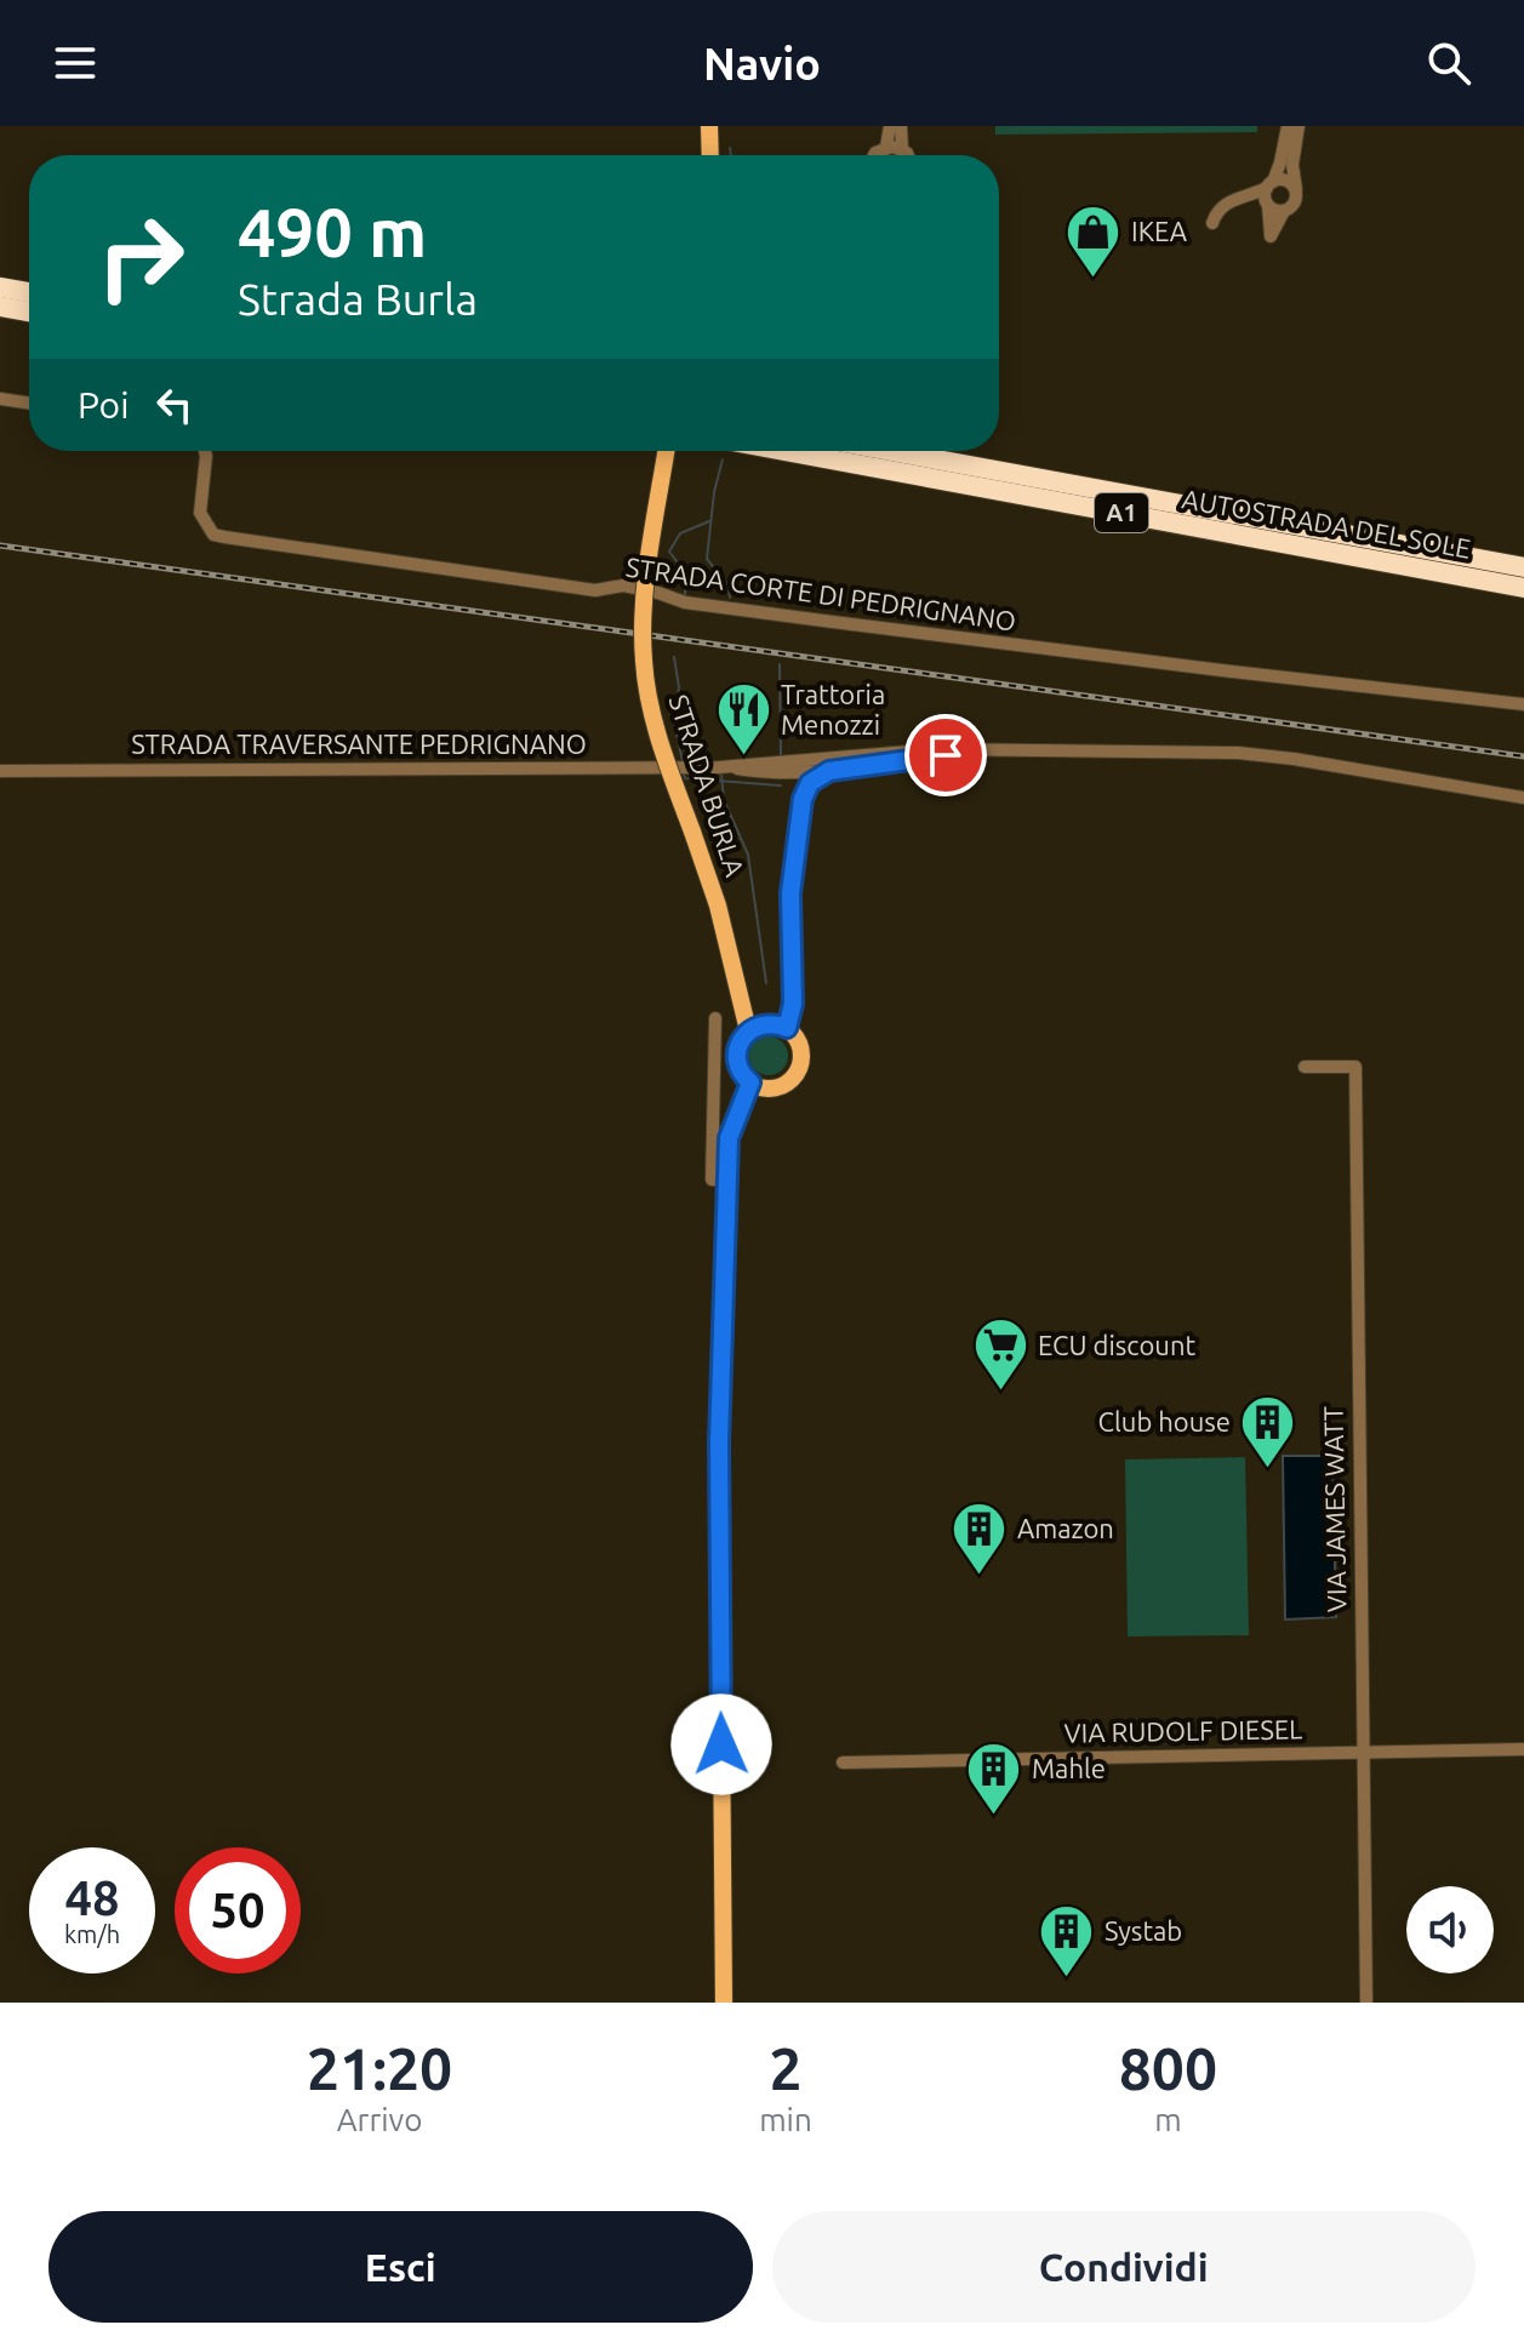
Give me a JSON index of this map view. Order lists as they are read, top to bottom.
{
  "streets": {
    "highway": ["A1", "AUTOSTRADA DEL SOLE"],
    "main road": ["STRADA BURLA"],
    "street": [
      "STRADA CORTE DI PEDRIGNANO",
      "STRADA TRAVERSANTE PEDRIGNANO",
      "VIA JAMES WATT",
      "VIA RUDOLF DIESEL"
    ]
  },
  "crossings": [
    ["VIA JAMES WATT", "VIA RUDOLF DIESEL"]
  ],
  "places": {
    "shop": ["IKEA"],
    "restaurant": ["Trattoria Menozzi"],
    "supermarket": ["ECU discount"],
    "building": [
      "Club house",
      "Amazon",
      "Mahle",
      "Systab"
    ]
  },
  "page": {
    "header": "Navio",
    "turn": ["490 m", "Strada Burla"],
    "then": "Poi",
    "speed": "48 km/h",
    "limit": "50",
    "eta": [
      "21:20",
      "Arrivo",
      "2",
      "min",
      "800",
      "m"
    ],
    "buttons": ["Esci", "Condividi"]
  }
}
